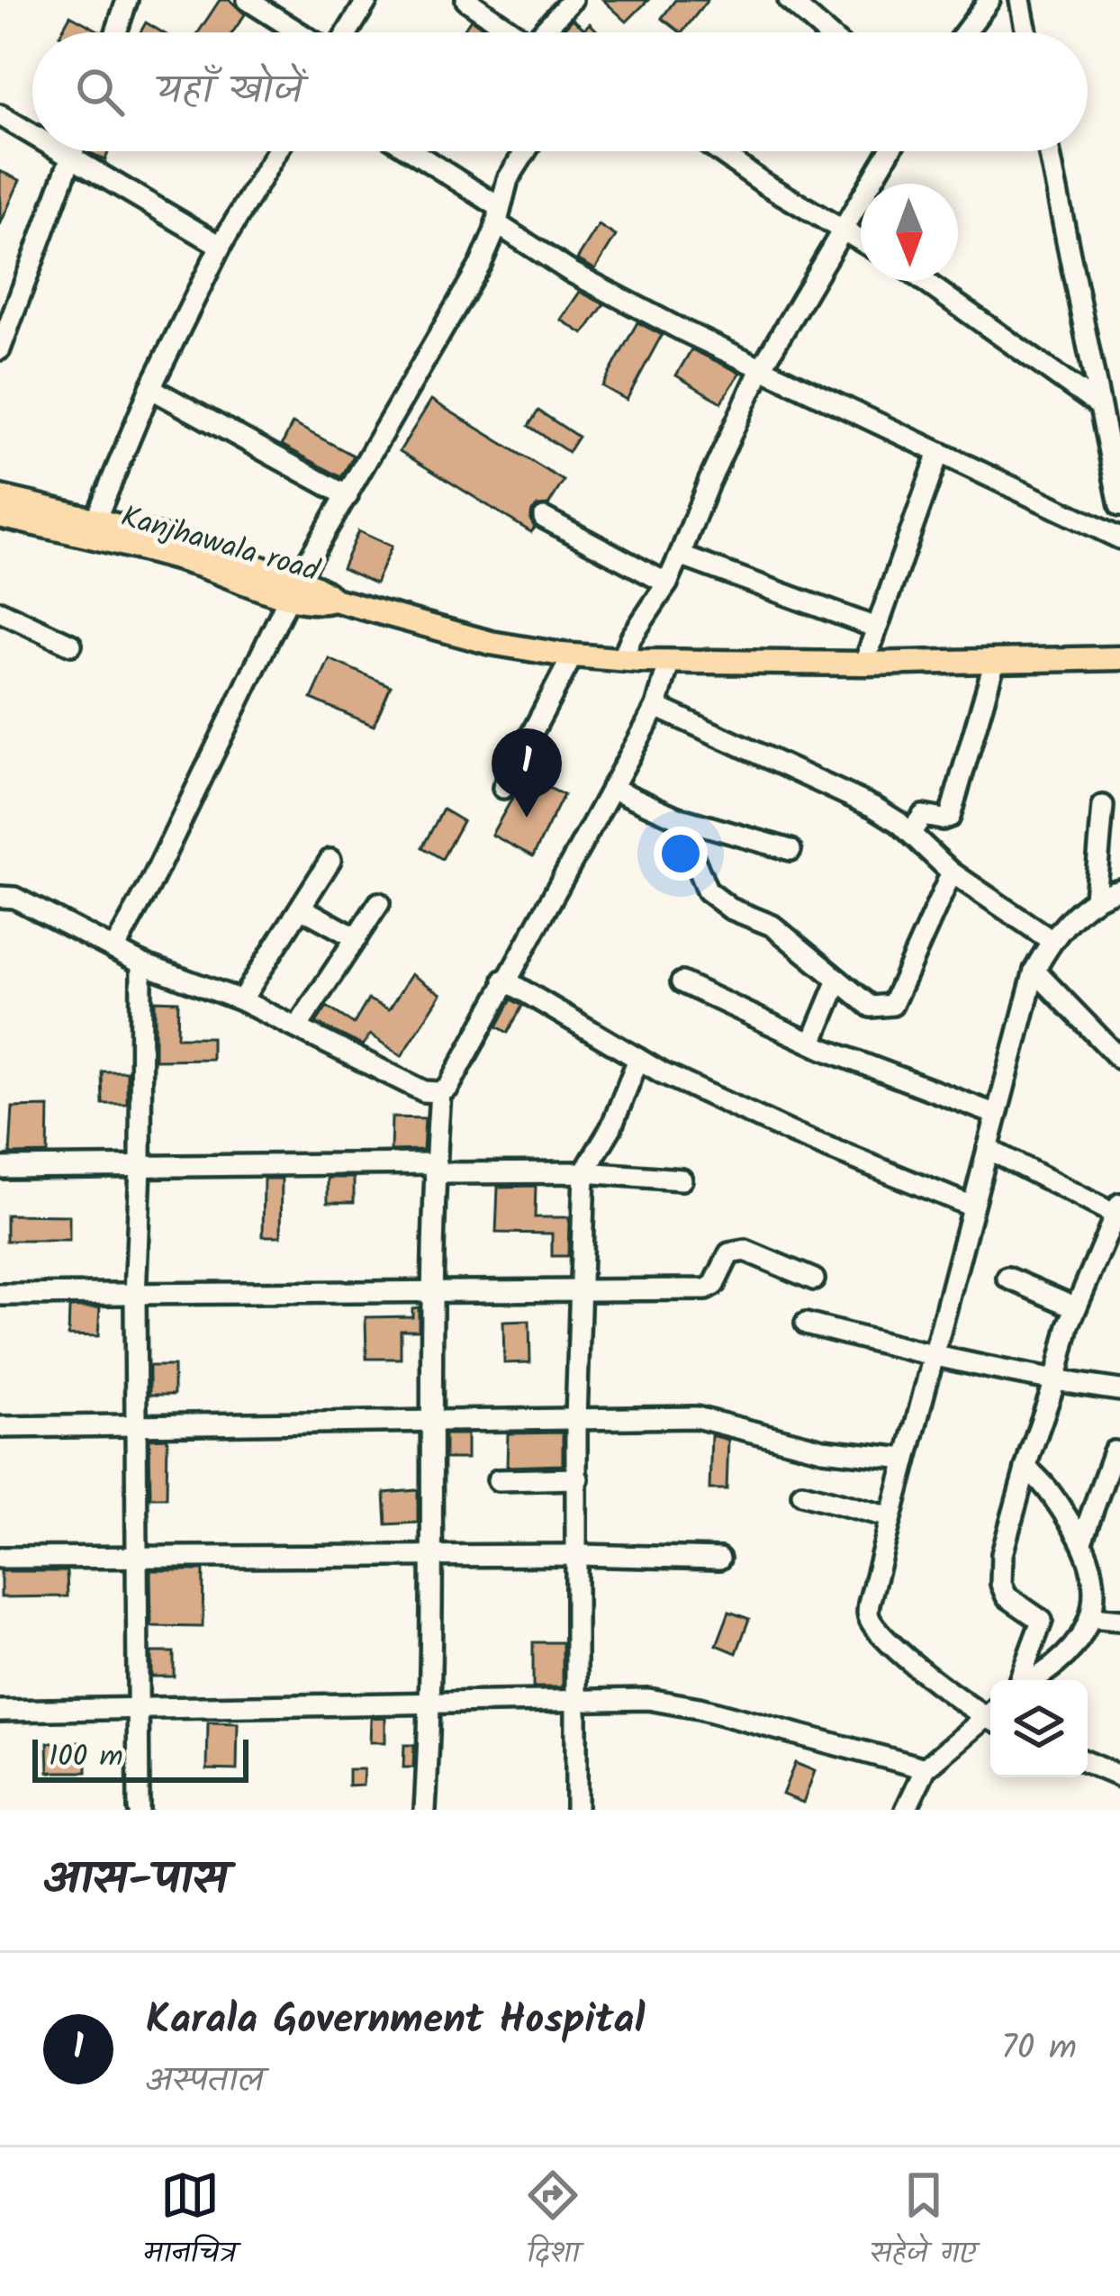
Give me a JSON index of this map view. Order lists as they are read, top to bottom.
{
  "streets": {
    "main road": ["Kanjhawala road"]
  },
  "scale_bar": "100 m",
  "north": "bottom",
  "page": {
    "search": "यहाँ खोजें",
    "pins": "1",
    "scale": "100 m",
    "heading": "आस-पास",
    "list": [
      {
        "mark": "1",
        "name": "Karala Government Hospital",
        "note": "अस्पताल",
        "value": "70 m"
      }
    ],
    "nav": ["मानचित्र", "दिशा", "सहेजे गए"]
  }
}
